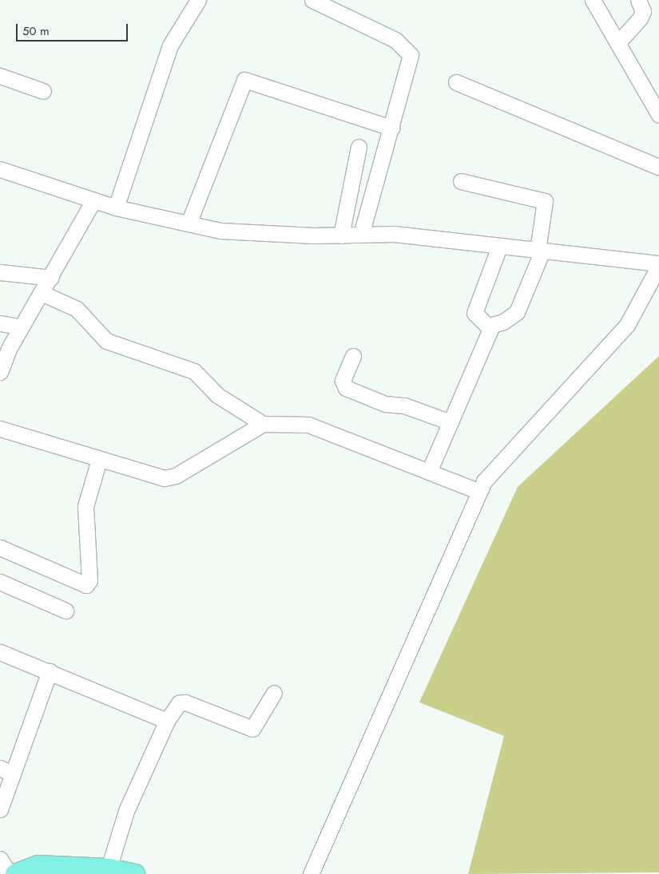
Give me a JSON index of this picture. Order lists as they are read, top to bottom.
{
  "scale_bar": "50 m"
}
